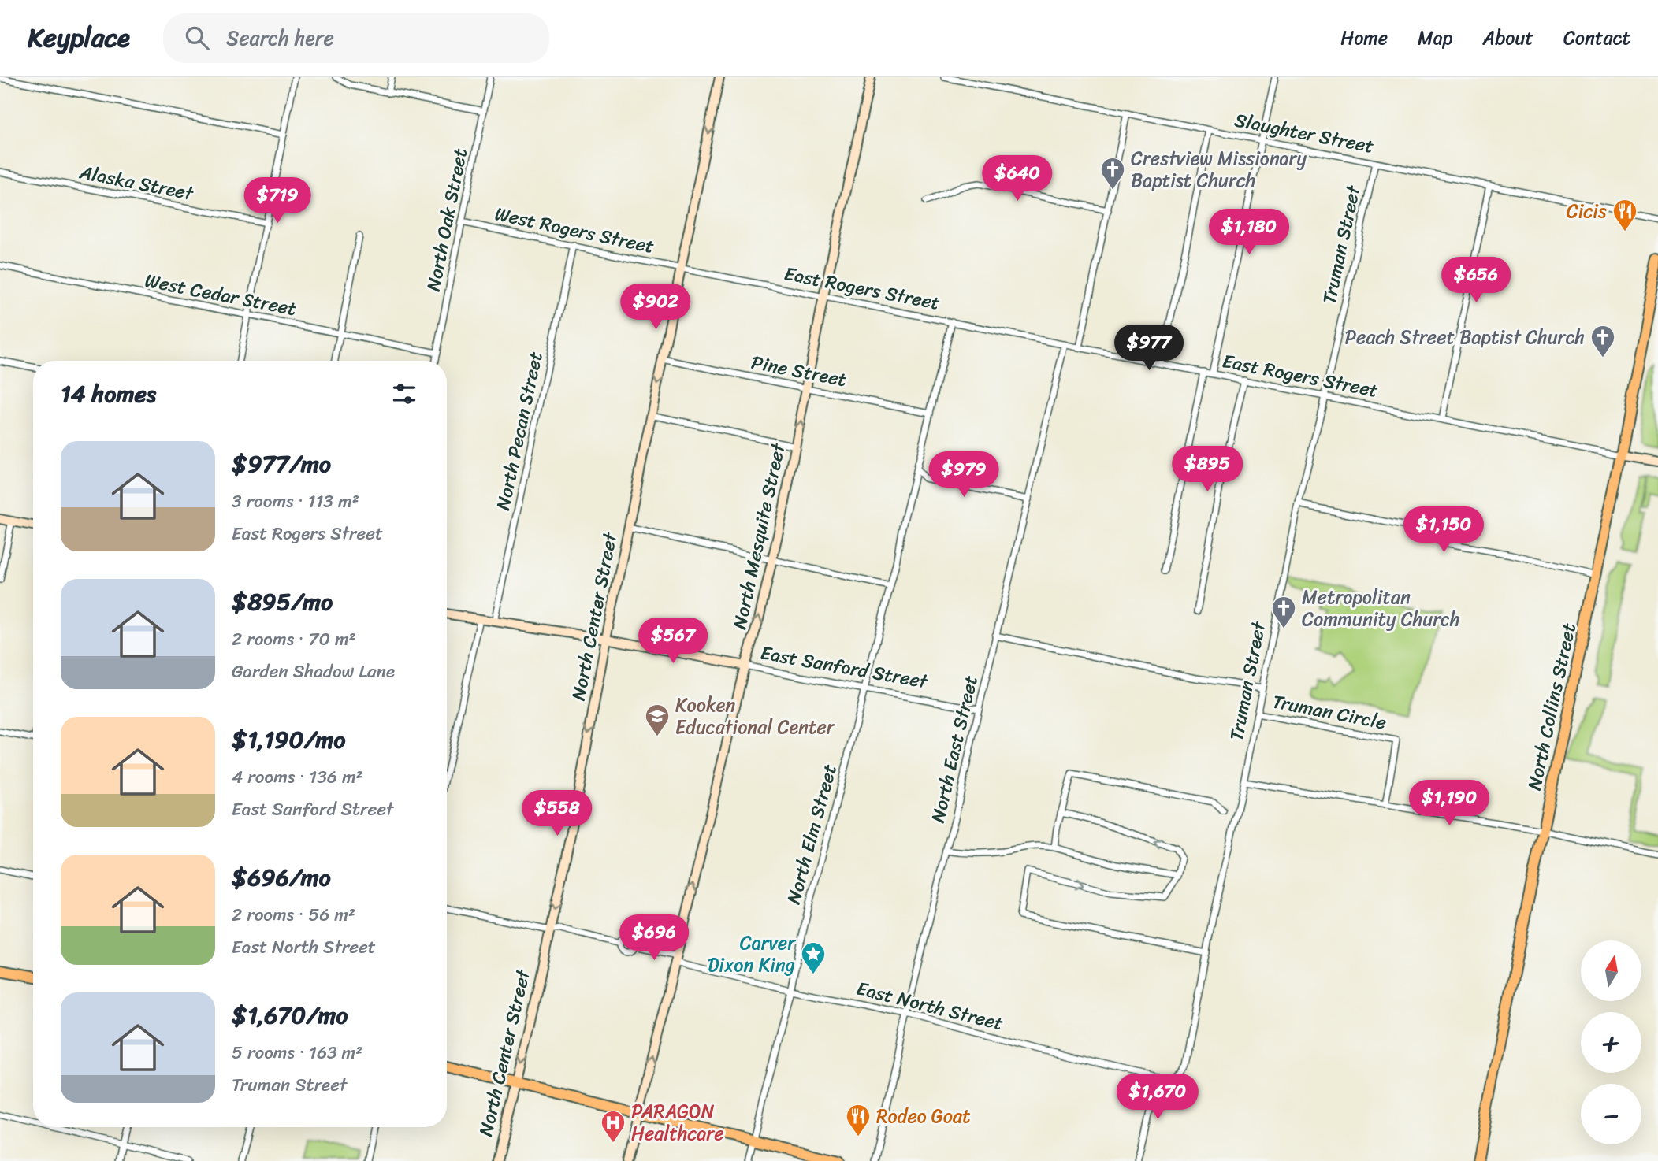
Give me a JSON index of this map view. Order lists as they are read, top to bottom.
{
  "streets": {
    "main road": [
      "North Mesquite Street",
      "North Center Street",
      "East Sanford Street",
      "North Collins Street"
    ],
    "street": [
      "Slaughter Street",
      "Alaska Street",
      "North Oak Street",
      "West Rogers Street",
      "Truman Street",
      "East Rogers Street",
      "West Cedar Street",
      "Pine Street",
      "North Pecan Street",
      "Truman Circle",
      "North East Street",
      "North Elm Street",
      "East North Street"
    ]
  },
  "crossings": [
    ["Slaughter Street", "Truman Street"],
    ["North Oak Street", "West Rogers Street"],
    ["North Oak Street", "West Cedar Street"],
    ["West Rogers Street", "East Rogers Street"],
    ["West Rogers Street", "North Pecan Street"],
    ["West Rogers Street", "North Center Street"],
    ["Truman Street", "East Rogers Street"],
    ["Truman Street", "Truman Circle"],
    ["Truman Street", "East North Street"],
    ["East Rogers Street", "North Mesquite Street"],
    ["East Rogers Street", "North Center Street"],
    ["East Rogers Street", "North Collins Street"],
    ["East Rogers Street", "North East Street"],
    ["East Rogers Street", "North Elm Street"],
    ["Pine Street", "North Mesquite Street"],
    ["Pine Street", "North Center Street"],
    ["Pine Street", "North Elm Street"],
    ["North Pecan Street", "East Sanford Street"],
    ["North Mesquite Street", "East Sanford Street"],
    ["North Mesquite Street", "East North Street"],
    ["North Center Street", "East Sanford Street"],
    ["East Sanford Street", "North East Street"],
    ["East Sanford Street", "North Elm Street"],
    ["North East Street", "East North Street"],
    ["North Elm Street", "East North Street"]
  ],
  "one_way": ["North Mesquite Street", "North Center Street"],
  "places": {
    "church": ["Crestview Missionary Baptist Church", "Peach Street Baptist Church", "Metropolitan Community Church"],
    "restaurant": ["Cicis", "Rodeo Goat"],
    "school or university": ["Kooken Educational Center"],
    "place": ["Carver Dixon King"],
    "hospital": ["PARAGON Healthcare"]
  },
  "north": "top",
  "page": {
    "header": "Keyplace",
    "search": "Search here",
    "nav": [
      "Home",
      "Map",
      "About",
      "Contact"
    ],
    "price": [
      "$640",
      "$719",
      "$1,180",
      "$656",
      "$902",
      "$977",
      "$895",
      "$979",
      "$1,150",
      "$567",
      "$1,190",
      "$558",
      "$696",
      "$1,670"
    ],
    "heading": "14 homes",
    "list": [
      {
        "name": "$977/mo",
        "note": "3 rooms · 113 m² · East Rogers Street"
      },
      {
        "name": "$895/mo",
        "note": "2 rooms · 70 m² · Garden Shadow Lane"
      },
      {
        "name": "$1,190/mo",
        "note": "4 rooms · 136 m² · East Sanford Street"
      },
      {
        "name": "$696/mo",
        "note": "2 rooms · 56 m² · East North Street"
      },
      {
        "name": "$1,670/mo",
        "note": "5 rooms · 163 m² · Truman Street"
      }
    ],
    "map_buttons": ["+", "−"]
  }
}
